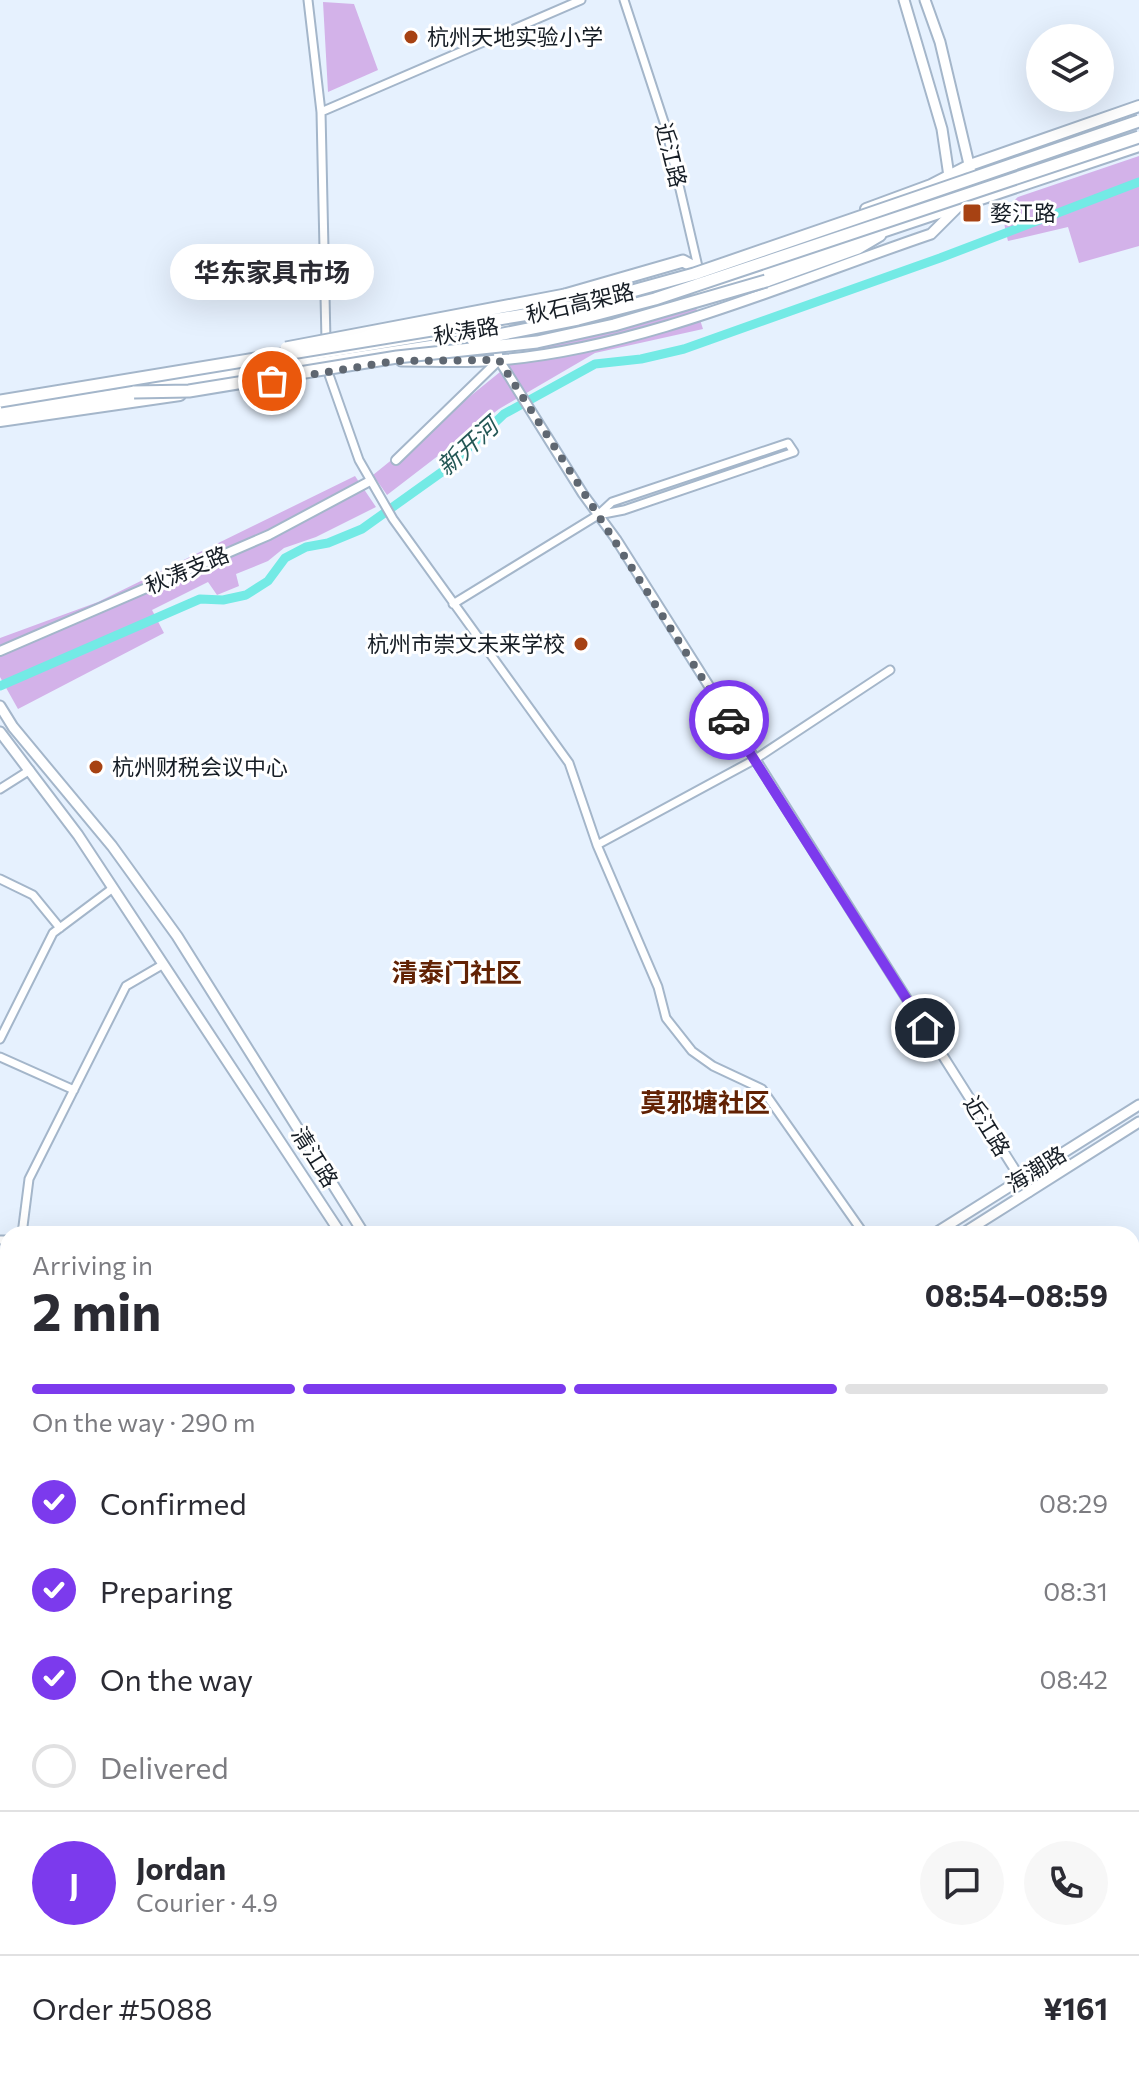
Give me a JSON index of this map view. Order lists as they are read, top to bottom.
{
  "streets": {
    "highway": ["秋石高架路"],
    "main road": ["秋涛路", "清江路", "海潮路"],
    "street": ["近江路", "秋涛支路"]
  },
  "crossings": [
    ["近江路", "秋涛路"],
    ["近江路", "海潮路"],
    ["秋石高架路", "秋涛路"]
  ],
  "districts": ["清泰门社区", "莫邪塘社区"],
  "water": ["新开河"],
  "places": {
    "other": [
      "杭州天地实验小学",
      "华东家具市场",
      "杭州市崇文未来学校",
      "杭州财税会议中心"
    ],
    "transit": ["婺江路"]
  },
  "page": {
    "bubble": "华东家具市场",
    "heading": ["2 min", "Arriving in", "08:54–08:59"],
    "panel": [
      "Jordan",
      "Courier · 4.9",
      "Order #5088",
      "¥161"
    ],
    "bar": "On the way · 290 m",
    "list": [
      ["Confirmed", "08:29"],
      ["Preparing", "08:31"],
      ["On the way", "08:42"],
      "Delivered"
    ],
    "round": "J"
  }
}
